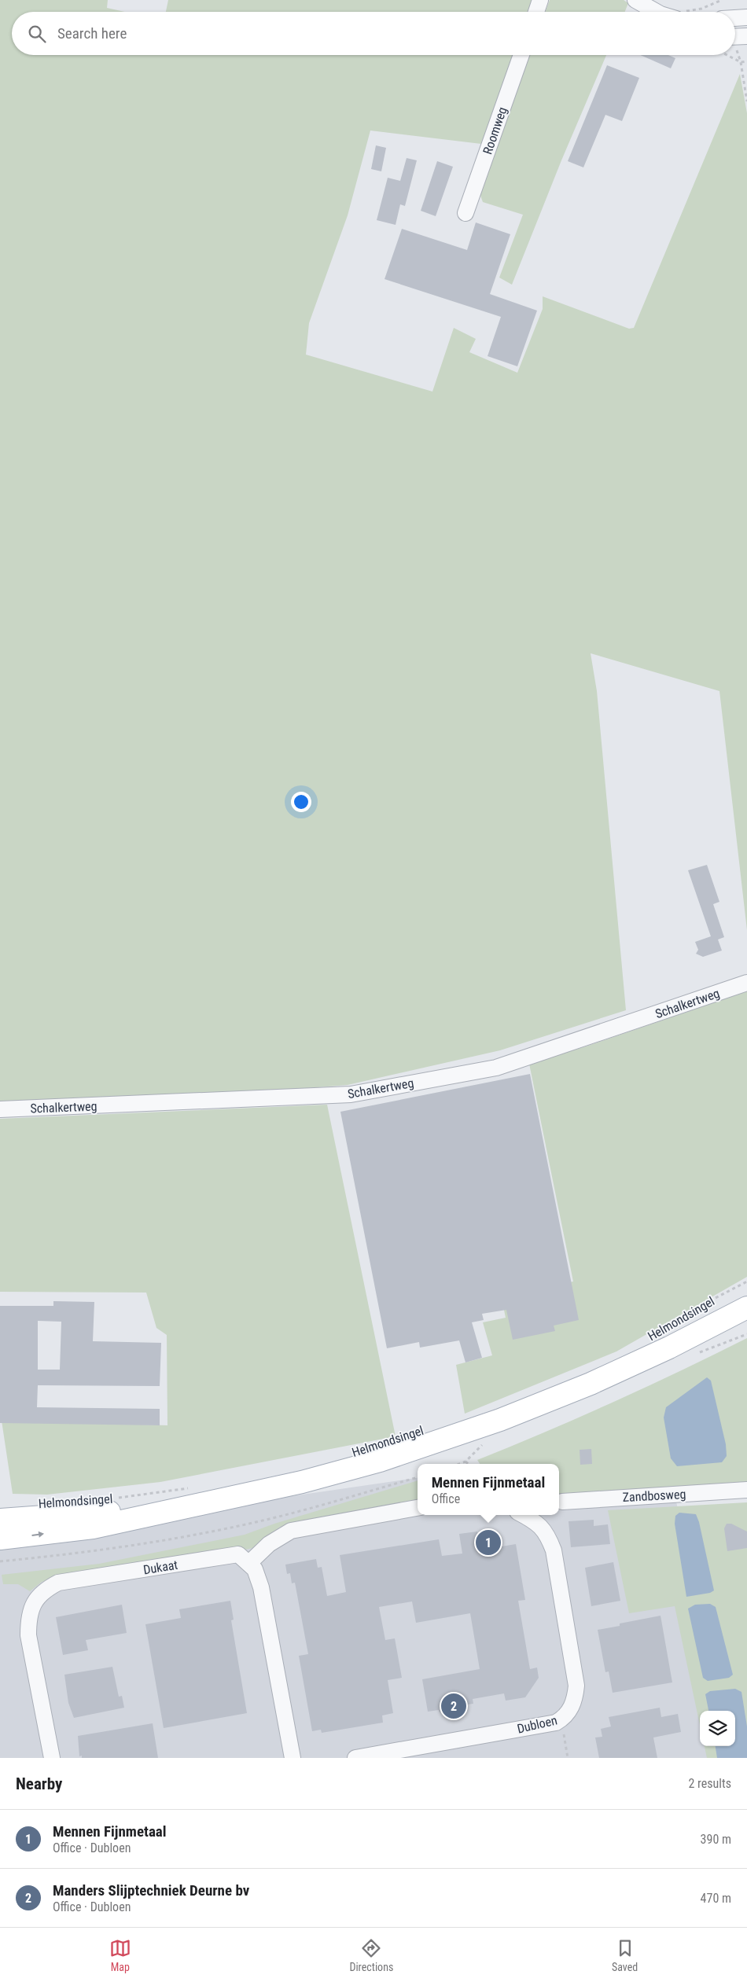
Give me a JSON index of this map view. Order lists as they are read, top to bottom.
{
  "streets": {
    "main road": ["Helmondsingel"],
    "street": [
      "Roomweg",
      "Schalkertweg",
      "Zandbosweg",
      "Dukaat",
      "Dubloen"
    ]
  },
  "page": {
    "search": "Search here",
    "popup": ["Mennen Fijnmetaal", "Office"],
    "pins": ["1", "2"],
    "heading": ["Nearby", "2 results"],
    "list": [
      {
        "mark": "1",
        "name": "Mennen Fijnmetaal",
        "note": "Office · Dubloen",
        "value": "390 m"
      },
      {
        "mark": "2",
        "name": "Manders Slijptechniek Deurne bv",
        "note": "Office · Dubloen",
        "value": "470 m"
      }
    ],
    "nav": ["Map", "Directions", "Saved"]
  }
}
